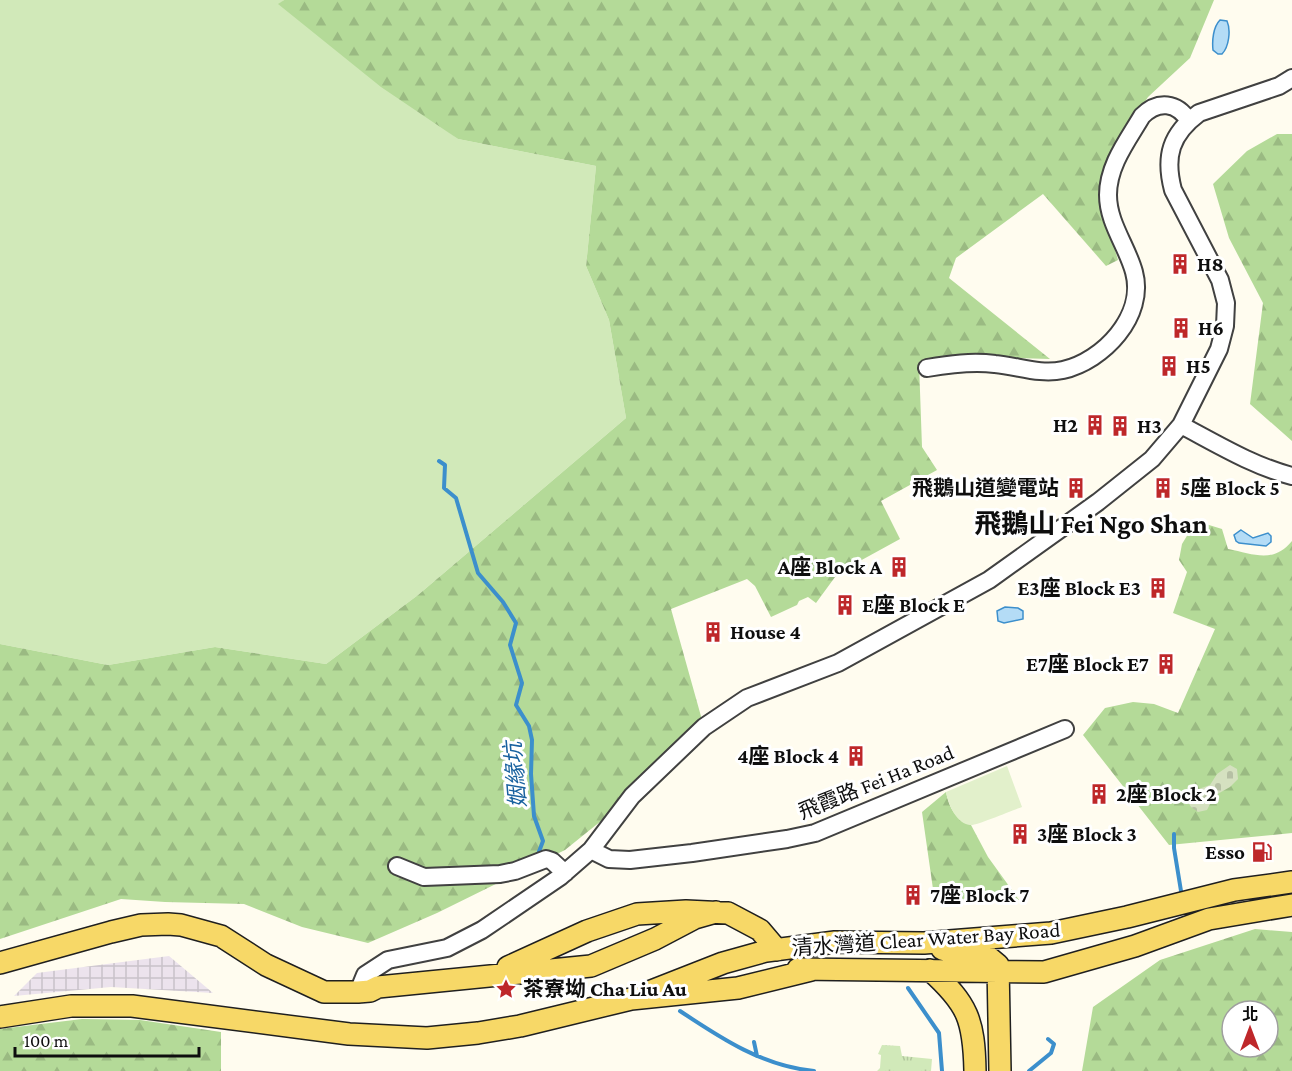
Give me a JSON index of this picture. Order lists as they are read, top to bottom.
{
  "streets": {
    "main road": ["清水灣道 Clear Water Bay Road"],
    "street": ["飛霞路 Fei Ha Road"]
  },
  "districts": ["飛鵝山 Fei Ngo Shan"],
  "water": ["姻緣坑"],
  "places": {
    "building": [
      "H8",
      "H6",
      "H5",
      "H2",
      "H3",
      "飛鵝山道變電站",
      "5座 Block 5",
      "A座 Block A",
      "E3座 Block E3",
      "E座 Block E",
      "House 4",
      "E7座 Block E7",
      "4座 Block 4",
      "2座 Block 2",
      "3座 Block 3",
      "7座 Block 7"
    ],
    "fuel station": ["Esso"],
    "place": ["茶寮坳 Cha Liu Au"]
  },
  "scale_bar": "100 m",
  "north": "top"
}
